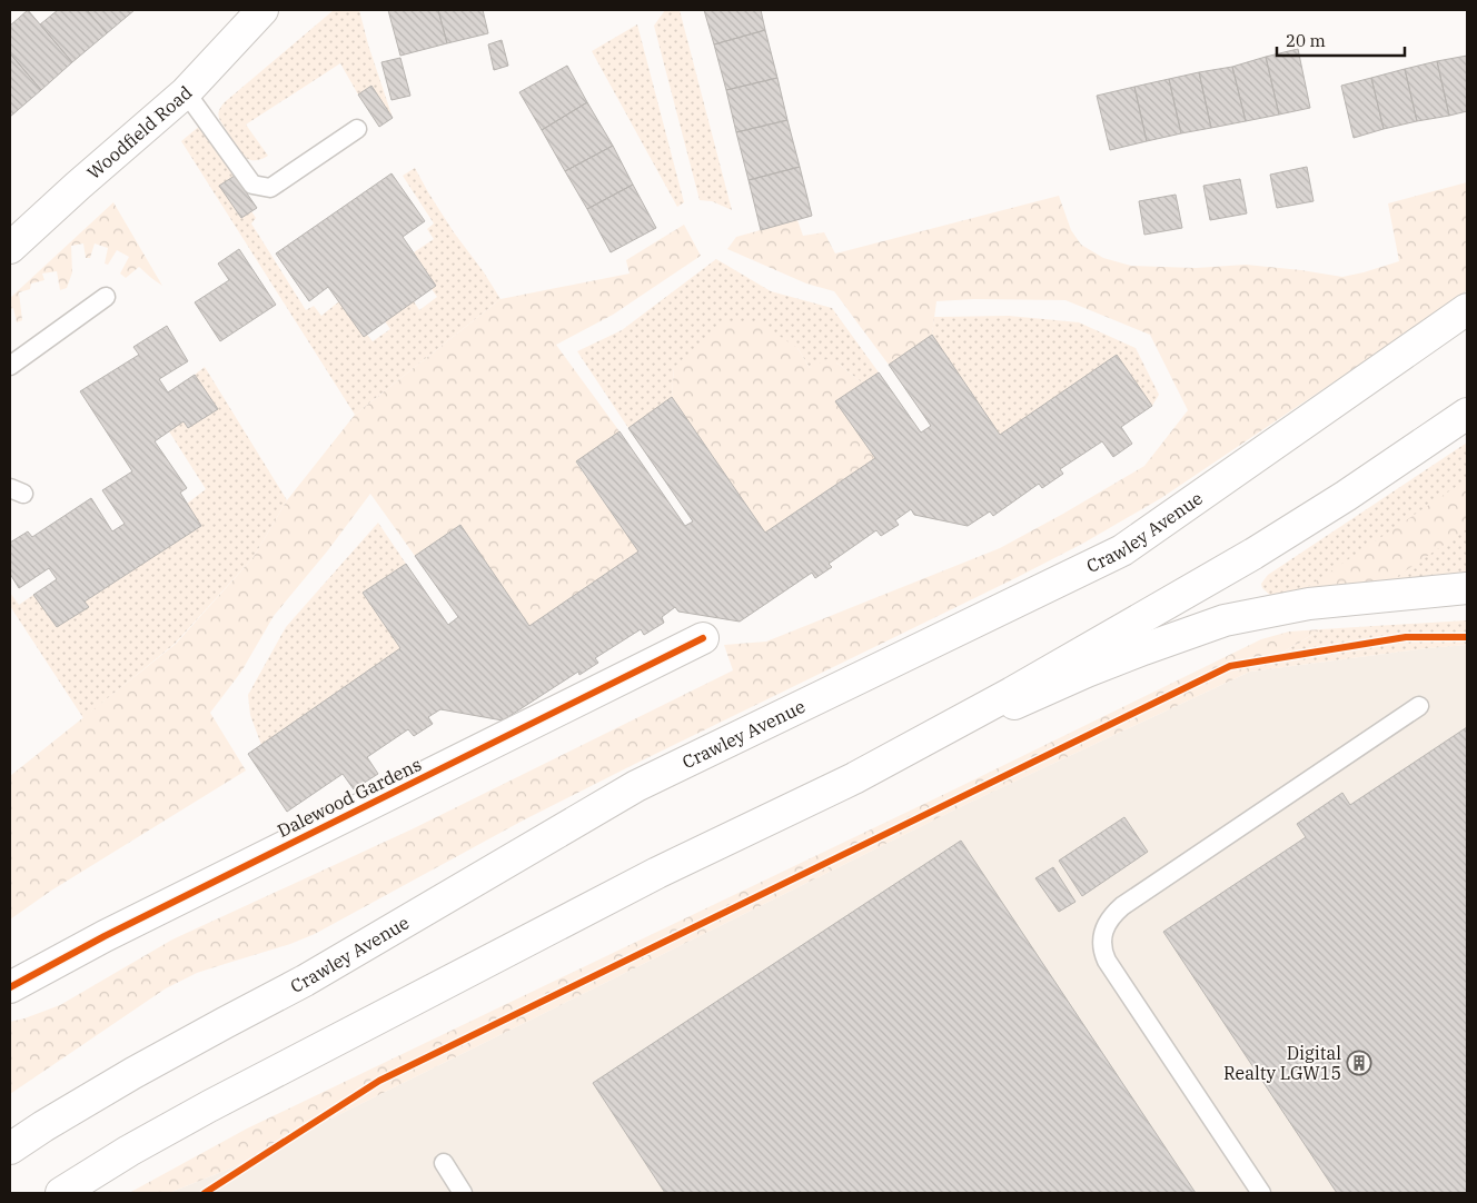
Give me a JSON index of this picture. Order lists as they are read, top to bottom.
{
  "streets": {
    "main road": ["Woodfield Road", "Crawley Avenue", "Dalewood Gardens"]
  },
  "places": {
    "building": ["Digital Realty LGW15"]
  },
  "scale_bar": "20 m"
}
